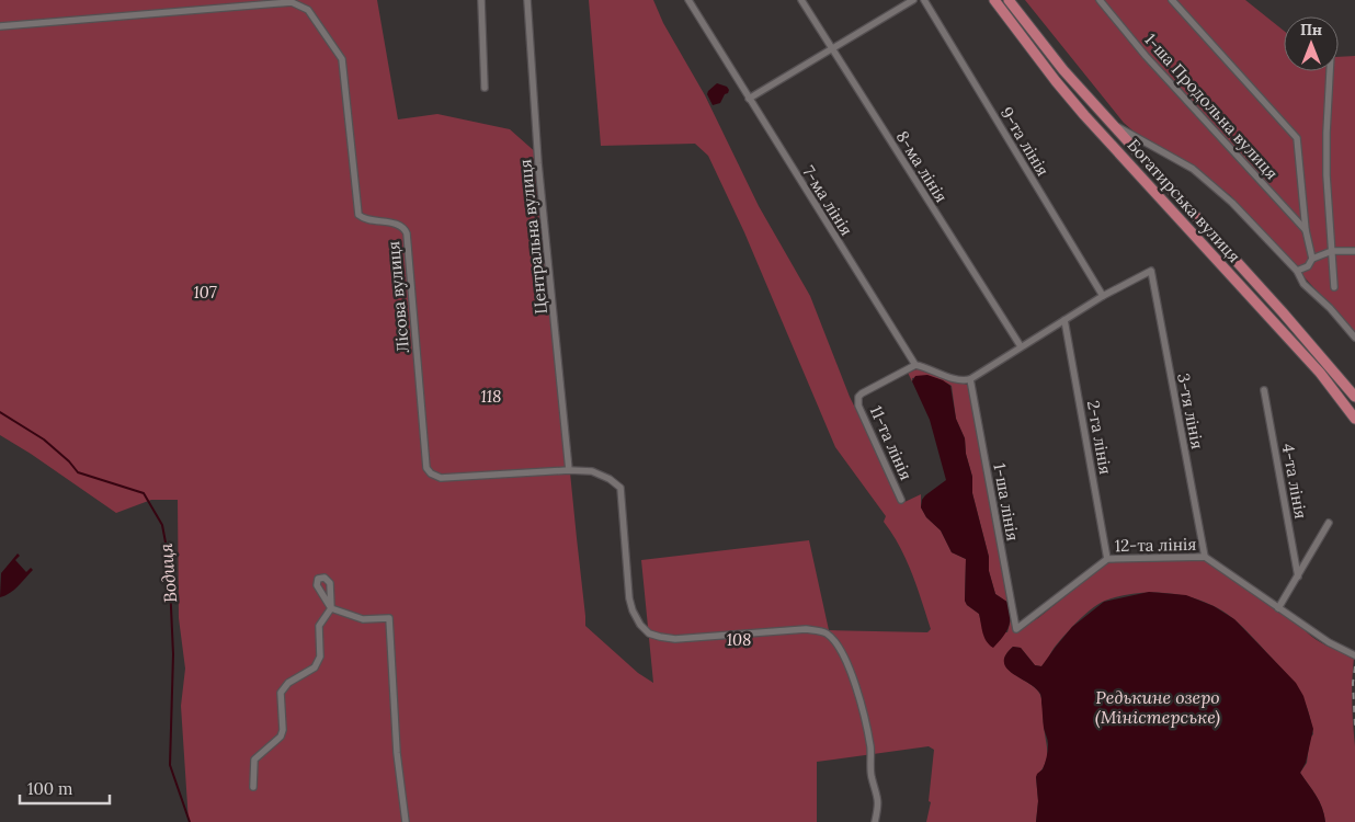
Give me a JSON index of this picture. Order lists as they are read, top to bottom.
{
  "streets": {
    "main road": ["Богатирська вулиця"],
    "street": [
      "1-ша Продольна вулиця",
      "9-та лінія",
      "8-ма лінія",
      "7-ма лінія",
      "Центральна вулиця",
      "Лісова вулиця",
      "3-тя лінія",
      "2-га лінія",
      "11-та лінія",
      "4-та лінія",
      "1-ша лінія",
      "12-та лінія"
    ]
  },
  "crossings": [
    ["9-та лінія", "3-тя лінія"],
    ["7-ма лінія", "11-та лінія"],
    ["Центральна вулиця", "Лісова вулиця"],
    ["3-тя лінія", "12-та лінія"],
    ["2-га лінія", "12-та лінія"],
    ["1-ша лінія", "12-та лінія"]
  ],
  "water": ["Водиця", "Редькине озеро (Міністерське)"],
  "parks": ["107", "118", "108"],
  "scale_bar": "100 m",
  "north": "top"
}
